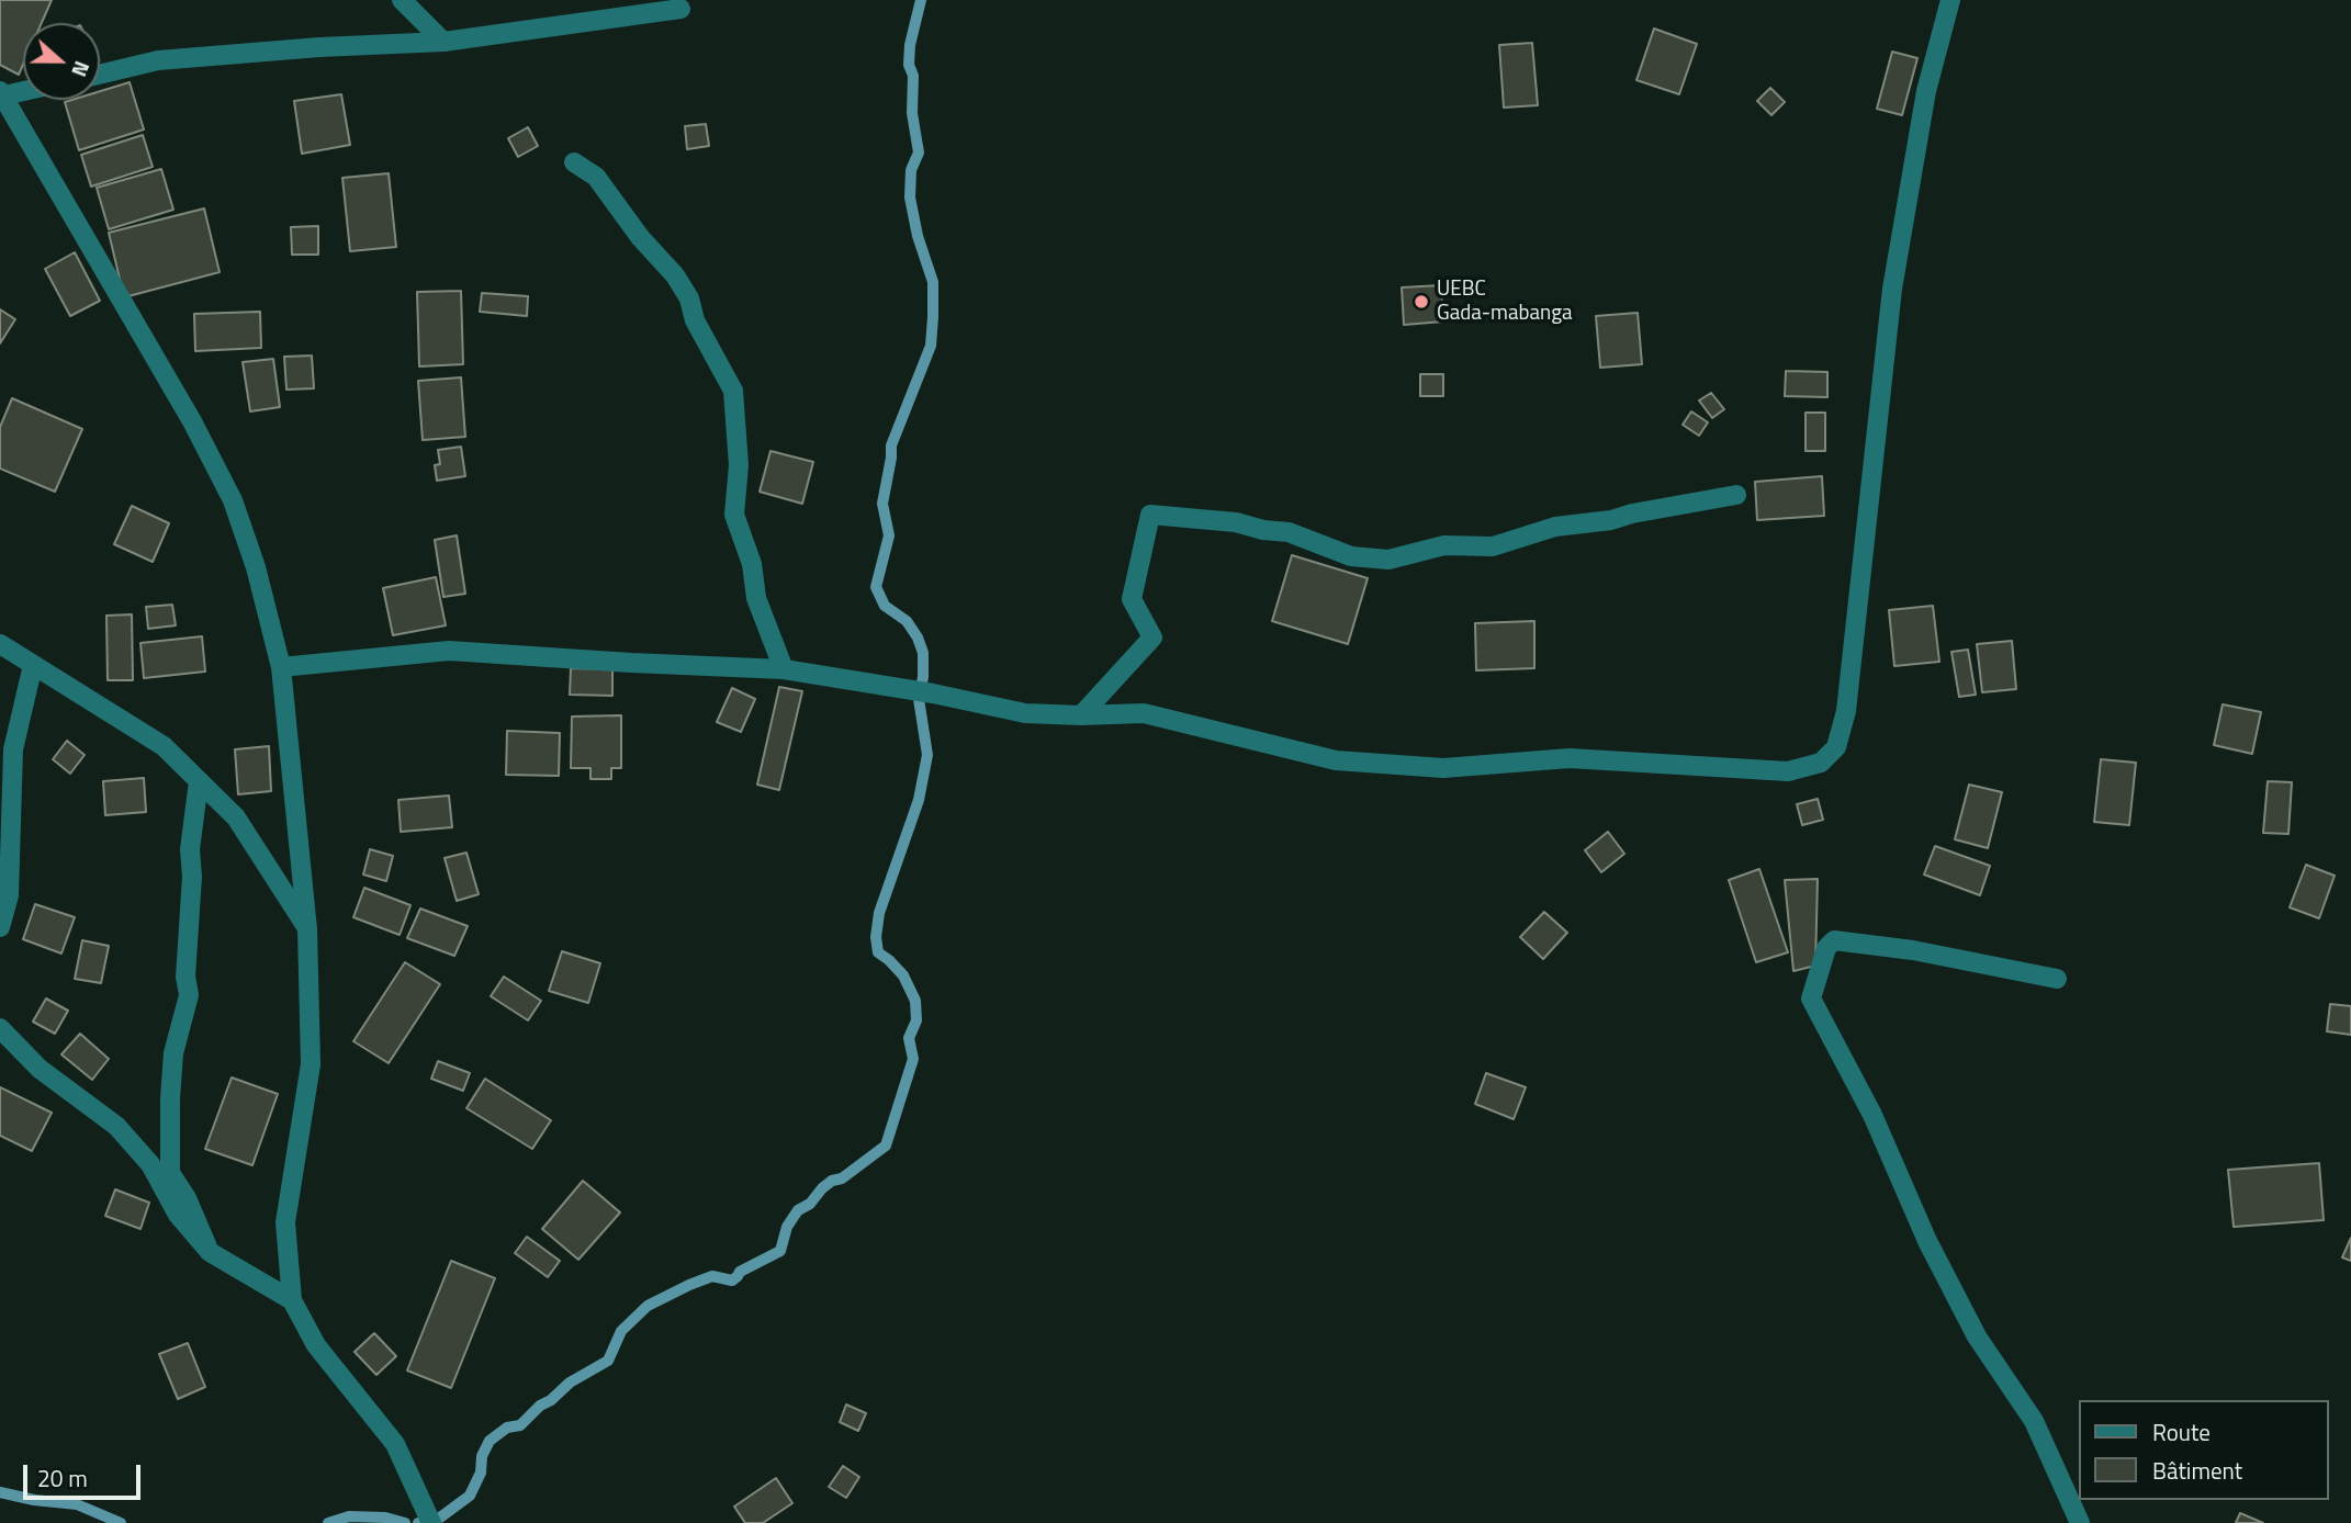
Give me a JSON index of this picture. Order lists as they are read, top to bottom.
{
  "places": ["UEBC Gada-mabanga"],
  "legend": ["Route", "Bâtiment"],
  "scale_bar": "20 m",
  "north": "right"
}
